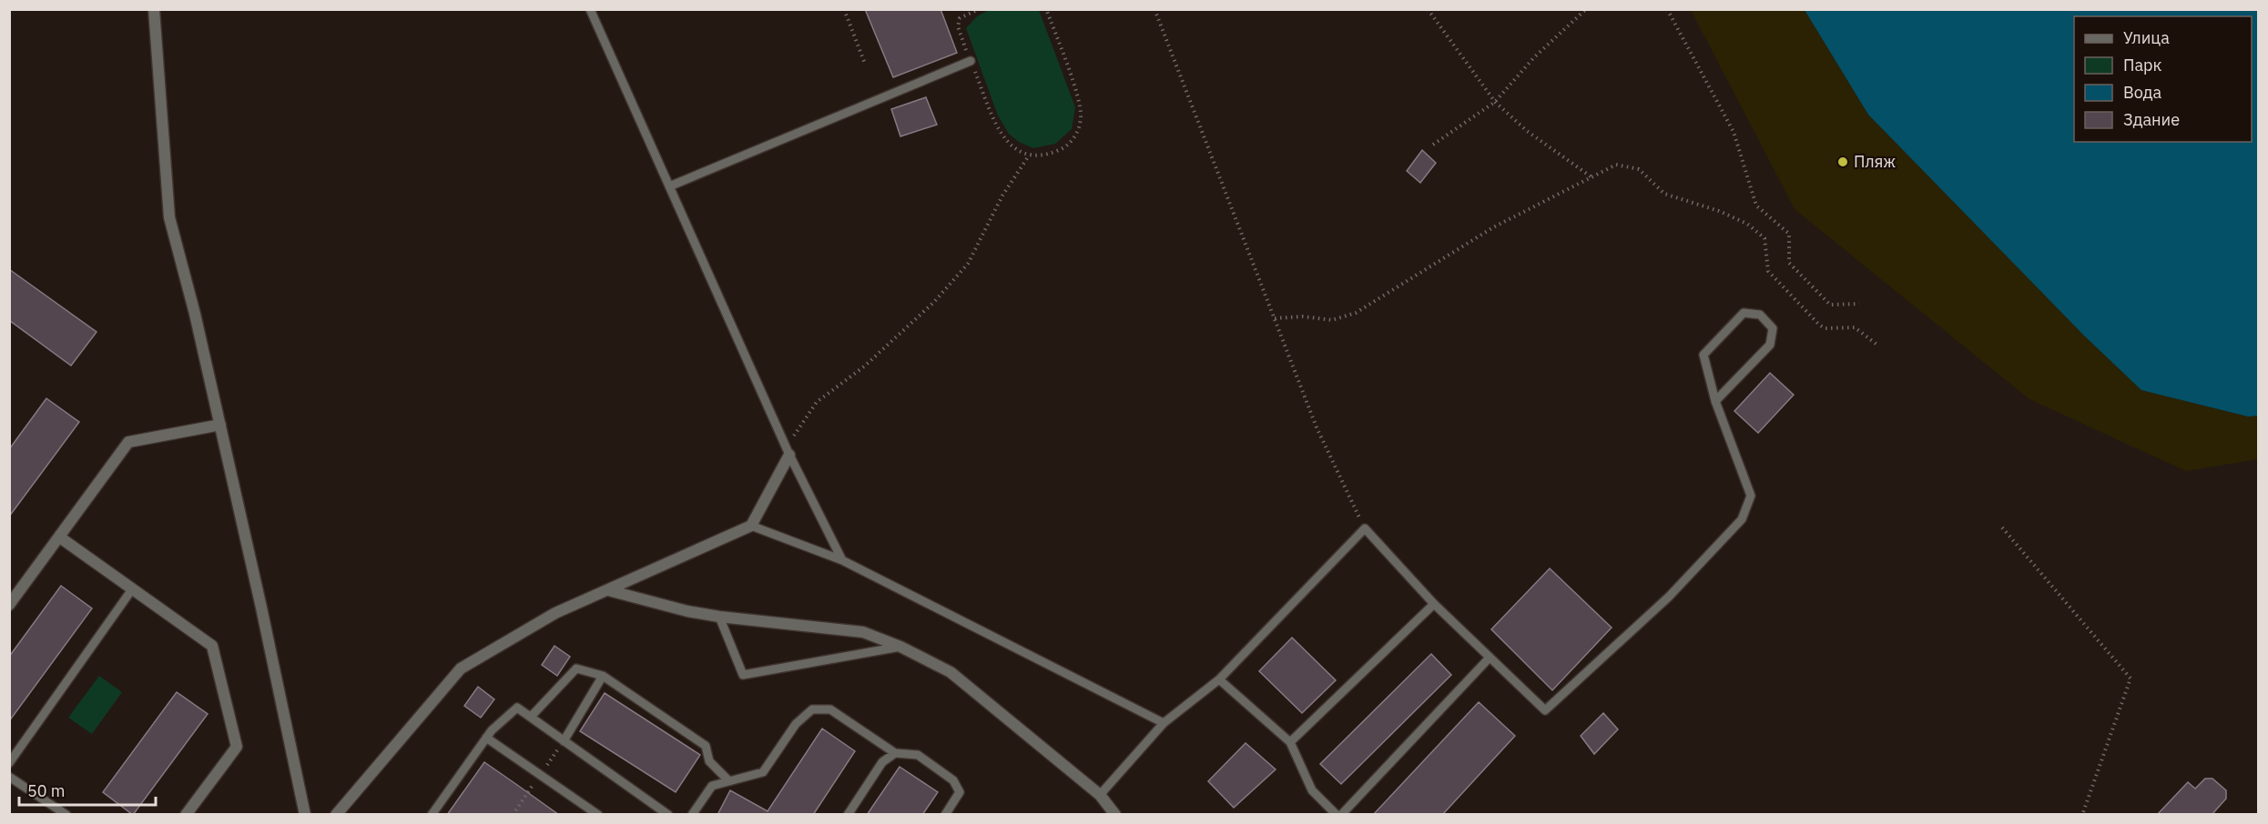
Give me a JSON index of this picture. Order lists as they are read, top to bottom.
{
  "places": ["Пляж"],
  "legend": [
    "Улица",
    "Парк",
    "Вода",
    "Здание"
  ],
  "scale_bar": "50 m"
}
